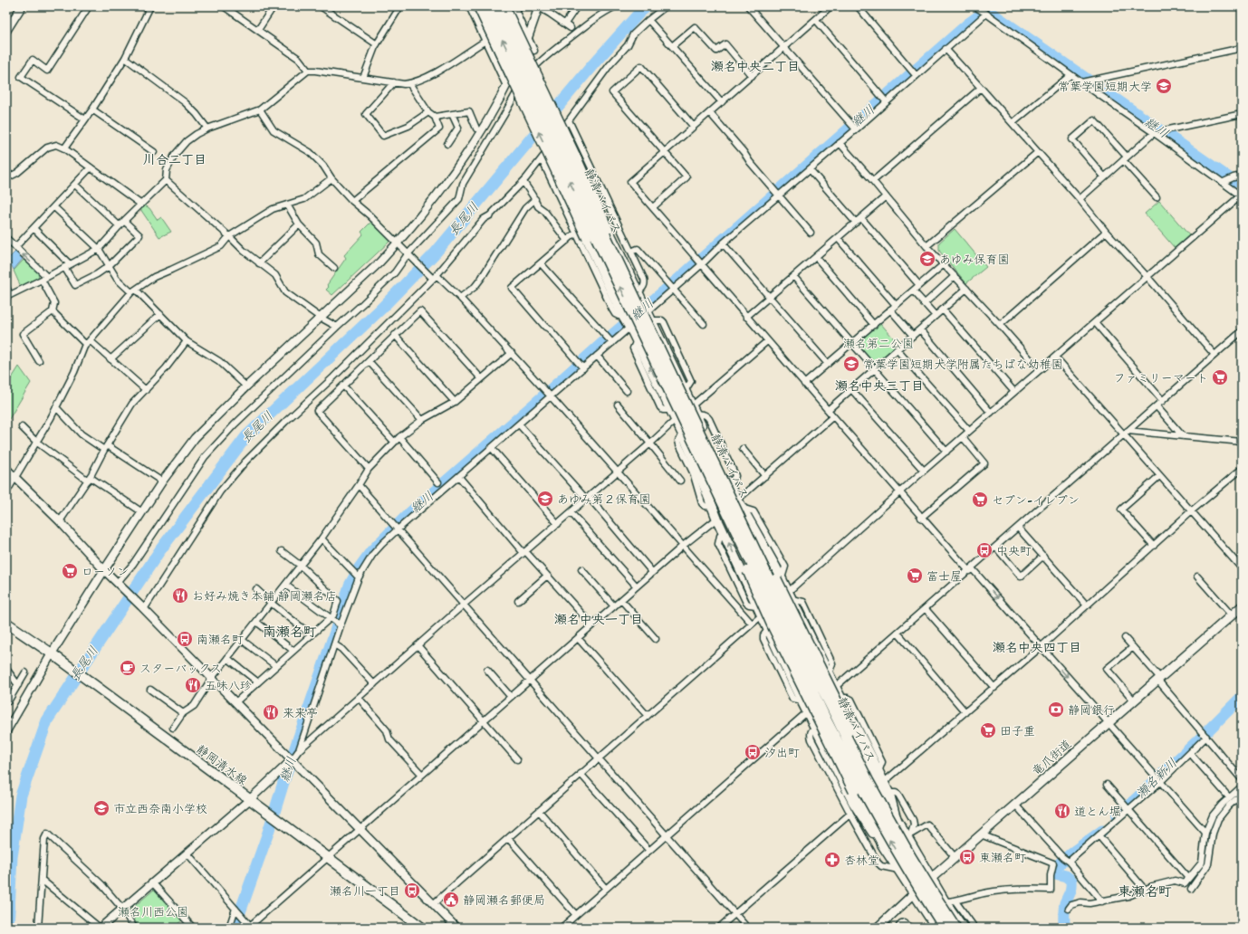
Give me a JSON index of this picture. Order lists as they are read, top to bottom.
{
  "streets": {
    "highway": ["静清バイパス"],
    "main road": ["竜爪街道", "静岡清水線"]
  },
  "districts": [
    "瀬名中央二丁目",
    "川合二丁目",
    "瀬名中央三丁目",
    "瀬名中央一丁目",
    "南瀬名町",
    "瀬名中央四丁目",
    "東瀬名町"
  ],
  "water": ["継川", "長尾川", "瀬名新川"],
  "parks": ["瀬名第二公園", "瀬名川西公園"],
  "places": {
    "school or university": [
      "常葉学園短期大学",
      "あゆみ保育園",
      "常葉学園短期大学附属たちばな幼稚園",
      "あゆみ第２保育園",
      "市立西奈南小学校"
    ],
    "supermarket": [
      "ファミリーマート",
      "セブン-イレブン",
      "ローソン",
      "富士屋",
      "田子重"
    ],
    "bus stop": [
      "中央町",
      "南瀬名町",
      "汐出町",
      "東瀬名町",
      "瀬名川一丁目"
    ],
    "restaurant": [
      "お好み焼き本舗 静岡瀬名店",
      "五味八珍",
      "来来亭",
      "道とん堀"
    ],
    "cafe": ["スターバックス"],
    "bank": ["静岡銀行"],
    "pharmacy": ["杏林堂"],
    "public building": ["静岡瀬名郵便局"]
  }
}
